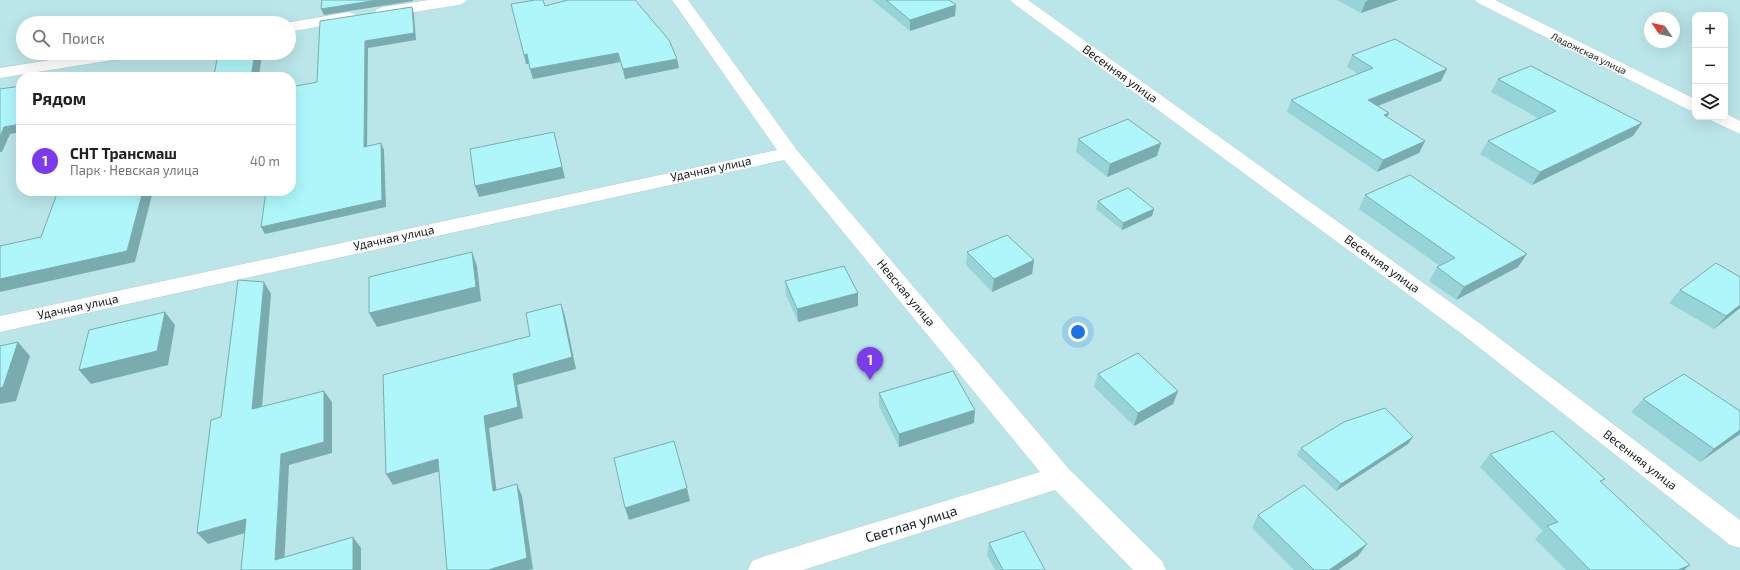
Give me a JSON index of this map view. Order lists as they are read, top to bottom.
{
  "streets": {
    "street": [
      "Ладожская улица",
      "Весенняя улица",
      "Удачная улица",
      "Невская улица",
      "Светлая улица"
    ]
  },
  "crossings": [
    ["Удачная улица", "Невская улица"],
    ["Невская улица", "Светлая улица"]
  ],
  "north": "top left",
  "page": {
    "map_buttons": ["+", "−"],
    "search": "Поиск",
    "heading": "Рядом",
    "list": [
      {
        "mark": "1",
        "name": "СНТ Трансмаш",
        "note": "Парк · Невская улица",
        "value": "40 m"
      }
    ],
    "pins": "1"
  }
}
